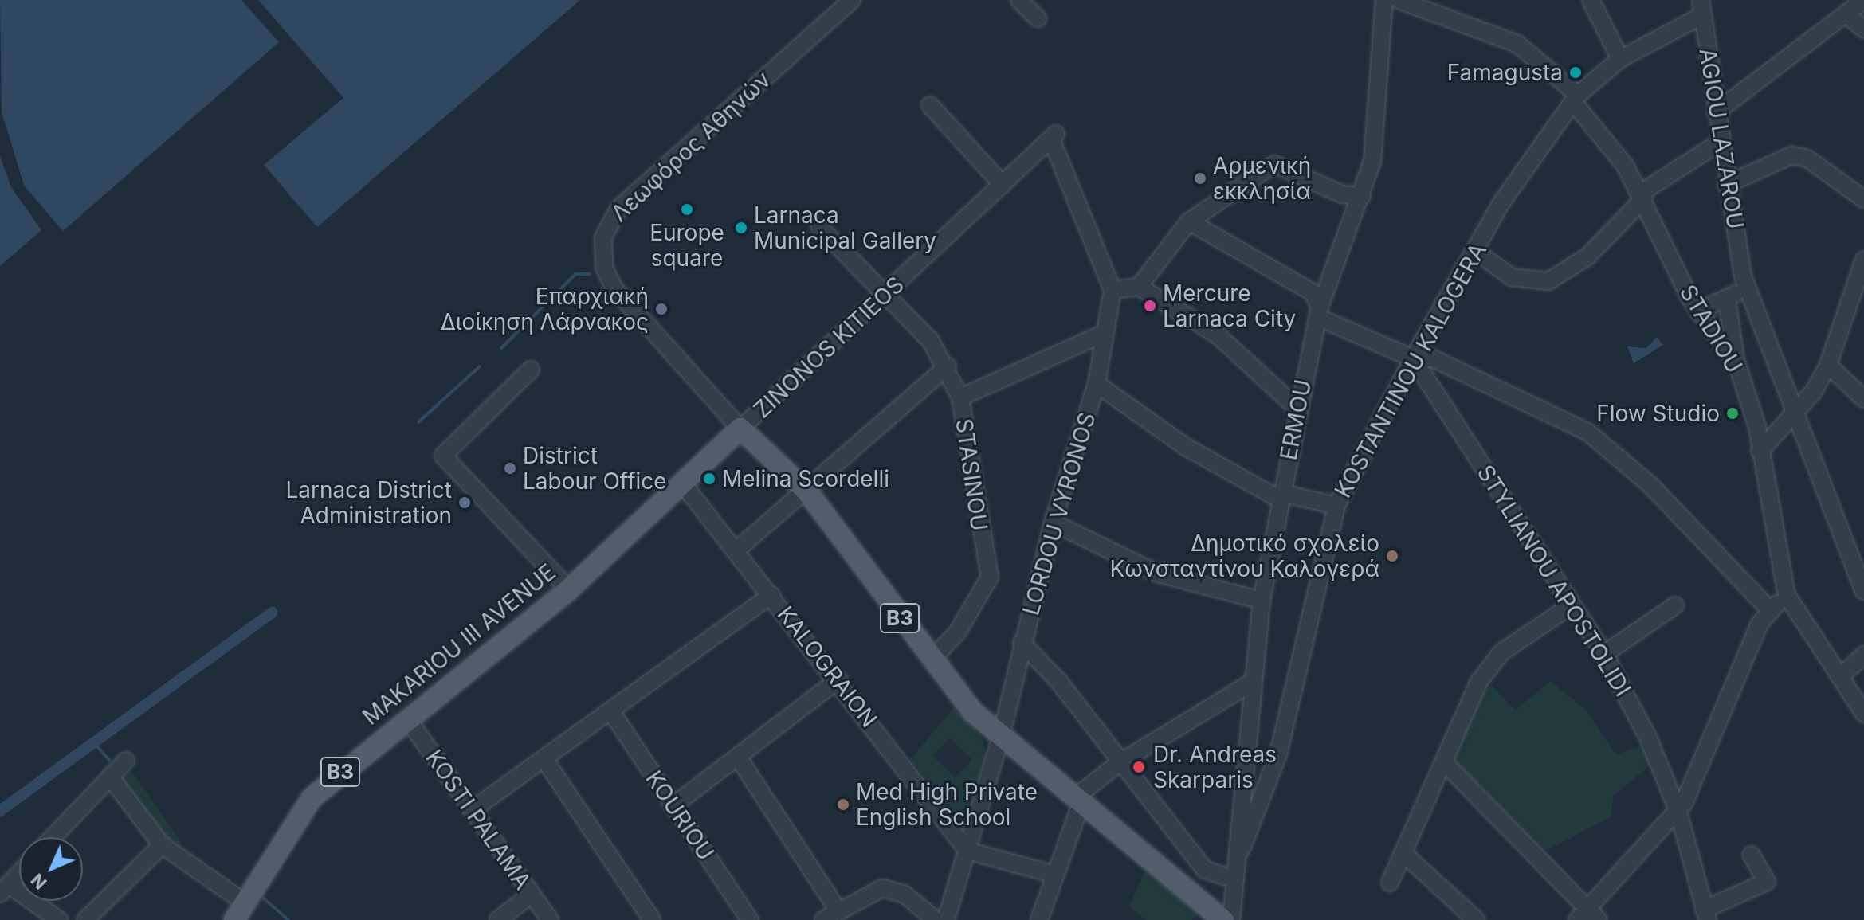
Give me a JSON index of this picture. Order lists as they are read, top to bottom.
{
  "streets": {
    "main road": ["B3", "MAKARIOU III AVENUE"],
    "street": [
      "AGIOU LAZAROU",
      "Λεωφόρος Αθηνών",
      "STADIOU",
      "ZINONOS KITIEOS",
      "KOSTANTINOU KALOGERA",
      "ERMOU",
      "STASINOU",
      "LORDOU VYRONOS",
      "STYLIANOU APOSTOLIDI",
      "KALOGRAION",
      "KOURIOU",
      "KOSTI PALAMA"
    ]
  },
  "crossings": [
    ["AGIOU LAZAROU", "KOSTANTINOU KALOGERA"],
    ["Λεωφόρος Αθηνών", "ZINONOS KITIEOS"],
    ["Λεωφόρος Αθηνών", "B3"],
    ["Λεωφόρος Αθηνών", "MAKARIOU III AVENUE"],
    ["STADIOU", "KOSTANTINOU KALOGERA"],
    ["ZINONOS KITIEOS", "STASINOU"],
    ["ZINONOS KITIEOS", "LORDOU VYRONOS"],
    ["ZINONOS KITIEOS", "B3"],
    ["ZINONOS KITIEOS", "MAKARIOU III AVENUE"],
    ["KOSTANTINOU KALOGERA", "ERMOU"],
    ["KOSTANTINOU KALOGERA", "STYLIANOU APOSTOLIDI"],
    ["STASINOU", "B3"],
    ["LORDOU VYRONOS", "B3"],
    ["LORDOU VYRONOS", "KALOGRAION"],
    ["B3", "MAKARIOU III AVENUE"],
    ["MAKARIOU III AVENUE", "KALOGRAION"],
    ["MAKARIOU III AVENUE", "KOSTI PALAMA"]
  ],
  "places": [
    "Famagusta",
    "Αρμενική εκκλησία",
    "Europe square",
    "Larnaca Municipal Gallery",
    "Mercure Larnaca City",
    "Επαρχιακή Διοίκηση Λάρνακος",
    "Flow Studio",
    "District Labour Office",
    "Melina Scordelli",
    "Larnaca District Administration",
    "Δημοτικό σχολείο Κωνσταντίνου Καλογερά",
    "Dr. Andreas Skarparis",
    "Med High Private English School"
  ],
  "north": "bottom left"
}
